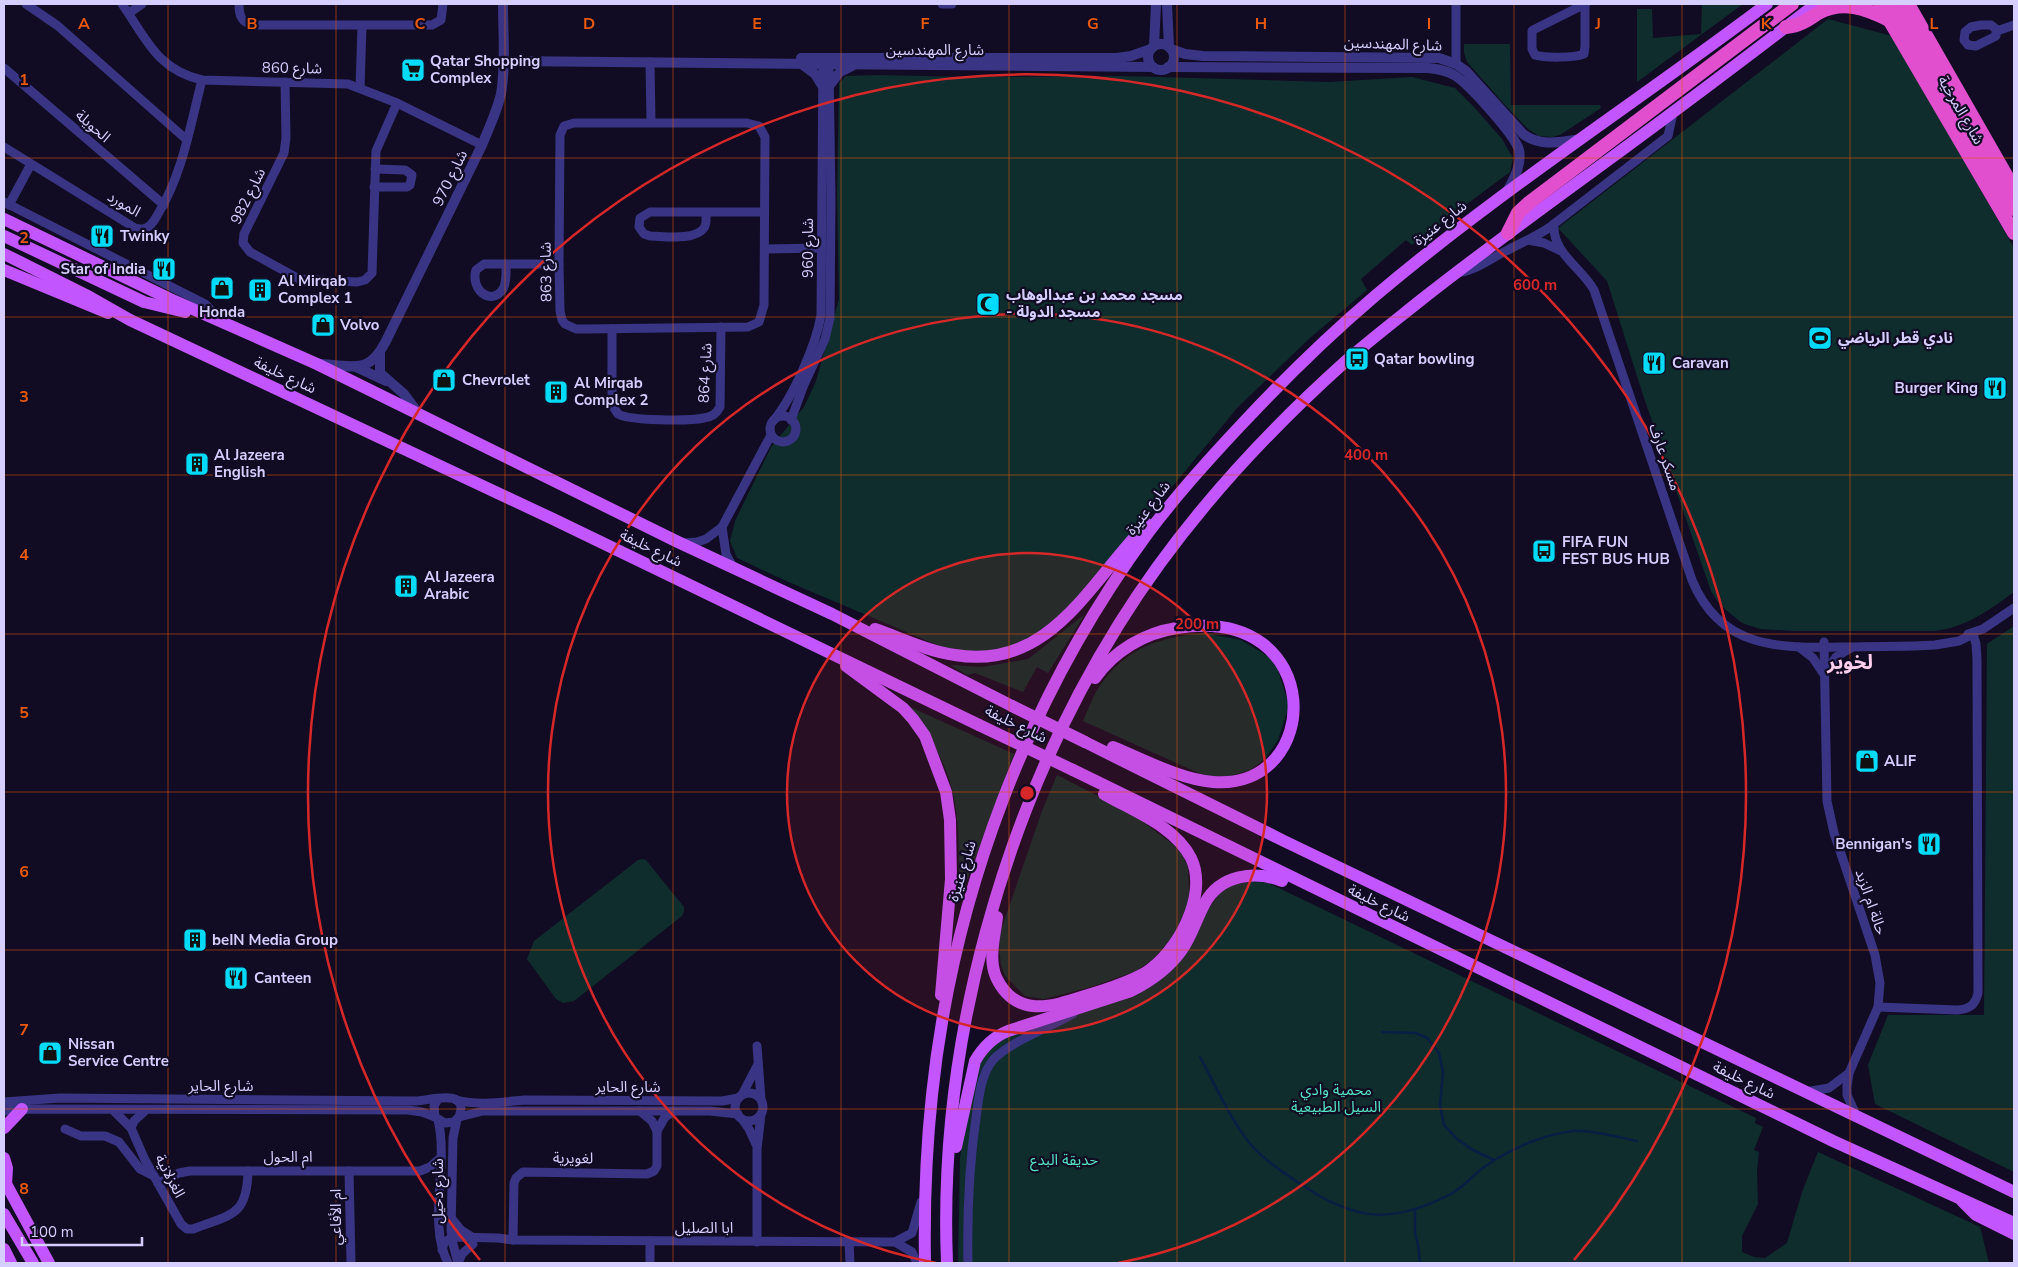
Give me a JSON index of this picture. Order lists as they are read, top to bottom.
{
  "streets": {
    "highway": ["شارع المرخية"],
    "main road": ["شارع عنيزة", "شارع خليفة"],
    "street": [
      "شارع المهندسين",
      "شارع 860",
      "الحويلة",
      "شارع 970",
      "شارع 982",
      "المورد",
      "شارع 960",
      "شارع 863",
      "شارع 864",
      "مسكر عارف",
      "حالة ام الزبد",
      "شارع الحاير",
      "ام الحول",
      "لغويرية",
      "الغزلانية",
      "شارع دحيل",
      "ام الأفاعي",
      "ابا الصليل"
    ]
  },
  "crossings": [
    ["شارع المهندسين", "شارع 970"],
    ["شارع المهندسين", "شارع عنيزة"],
    ["شارع المهندسين", "شارع 960"],
    ["شارع 860", "شارع 970"],
    ["شارع 860", "شارع 982"],
    ["شارع 860", "المورد"],
    ["الحويلة", "المورد"],
    ["شارع 863", "شارع 864"],
    ["شارع خليفة", "حالة ام الزبد"],
    ["مسكر عارف", "حالة ام الزبد"],
    ["شارع الحاير", "الغزلانية"],
    ["شارع الحاير", "شارع دحيل"],
    ["ام الحول", "الغزلانية"],
    ["ام الحول", "ام الأفاعي"],
    ["لغويرية", "ابا الصليل"],
    ["شارع دحيل", "ابا الصليل"]
  ],
  "districts": ["لخوير"],
  "parks": ["محمية وادي السيل الطبيعية", "حديقة البدع"],
  "places": {
    "supermarket": ["Qatar Shopping Complex"],
    "restaurant": [
      "Twinky",
      "Star of India",
      "Caravan",
      "Burger King",
      "Bennigan's",
      "Canteen"
    ],
    "shop": [
      "Honda",
      "Volvo",
      "Chevrolet",
      "ALIF",
      "Nissan Service Centre"
    ],
    "building": [
      "Al Mirqab Complex 1",
      "Al Mirqab Complex 2",
      "Al Jazeera English",
      "Al Jazeera Arabic",
      "beIN Media Group"
    ],
    "mosque": ["مسجد محمد بن عبدالوهاب - مسجد الدولة"],
    "sports": ["نادي قطر الرياضي"],
    "bus stop": ["Qatar bowling", "FIFA FUN FEST BUS HUB"]
  },
  "scale_bar": "100 m",
  "grid": {
    "columns": [
      "A",
      "B",
      "C",
      "D",
      "E",
      "F",
      "G",
      "H",
      "I",
      "J",
      "K",
      "L"
    ],
    "rows": [
      "1",
      "2",
      "3",
      "4",
      "5",
      "6",
      "7",
      "8"
    ]
  },
  "rings": ["600 m", "400 m", "200 m"]
}
